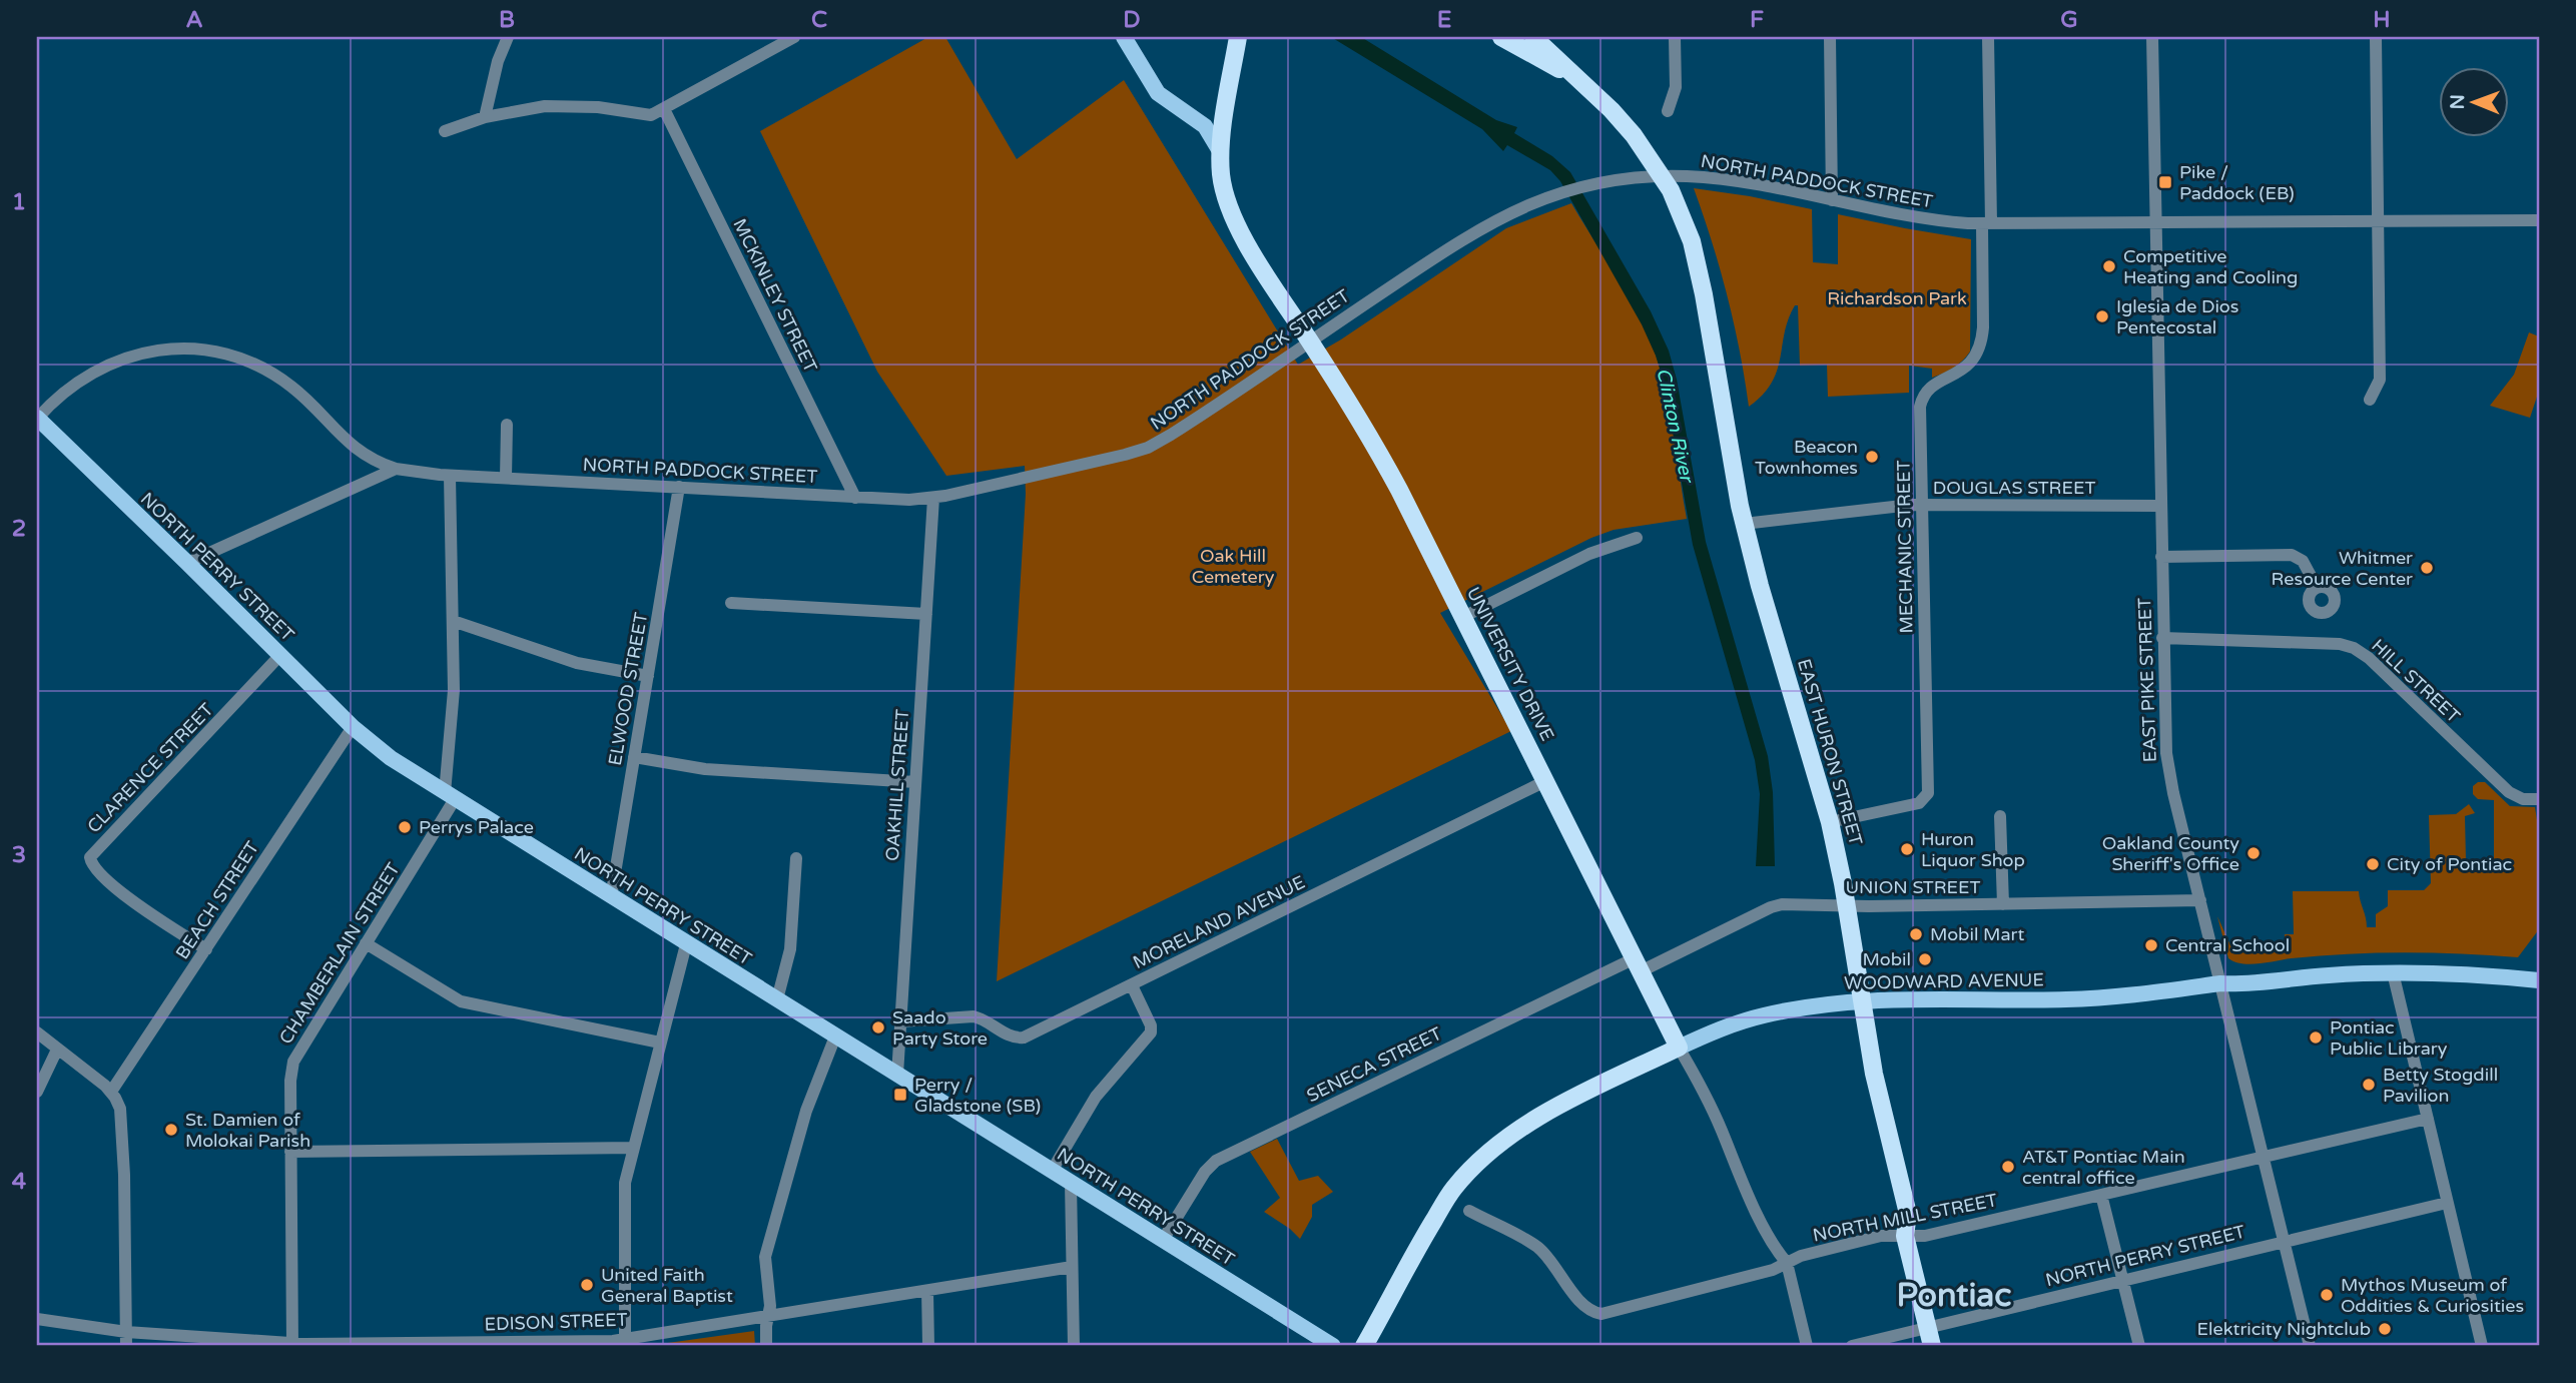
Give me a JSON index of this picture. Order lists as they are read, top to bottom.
{
  "streets": {
    "highway": ["UNIVERSITY DRIVE", "EAST HURON STREET", "WOODWARD AVENUE"],
    "main road": ["NORTH PERRY STREET"],
    "street": [
      "NORTH PADDOCK STREET",
      "MCKINLEY STREET",
      "DOUGLAS STREET",
      "MECHANIC STREET",
      "EAST PIKE STREET",
      "HILL STREET",
      "ELWOOD STREET",
      "CLARENCE STREET",
      "OAKHILL STREET",
      "UNION STREET",
      "BEACH STREET",
      "MORELAND AVENUE",
      "CHAMBERLAIN STREET",
      "SENECA STREET",
      "NORTH MILL STREET",
      "EDISON STREET"
    ]
  },
  "crossings": [
    ["NORTH PADDOCK STREET", "MCKINLEY STREET"],
    ["NORTH PADDOCK STREET", "MECHANIC STREET"],
    ["NORTH PADDOCK STREET", "NORTH PERRY STREET"],
    ["NORTH PADDOCK STREET", "UNIVERSITY DRIVE"],
    ["NORTH PADDOCK STREET", "EAST PIKE STREET"],
    ["NORTH PADDOCK STREET", "ELWOOD STREET"],
    ["NORTH PADDOCK STREET", "EAST HURON STREET"],
    ["NORTH PADDOCK STREET", "OAKHILL STREET"],
    ["NORTH PADDOCK STREET", "CHAMBERLAIN STREET"],
    ["DOUGLAS STREET", "MECHANIC STREET"],
    ["DOUGLAS STREET", "EAST PIKE STREET"],
    ["DOUGLAS STREET", "EAST HURON STREET"],
    ["MECHANIC STREET", "EAST HURON STREET"],
    ["NORTH PERRY STREET", "EAST PIKE STREET"],
    ["NORTH PERRY STREET", "ELWOOD STREET"],
    ["NORTH PERRY STREET", "EAST HURON STREET"],
    ["NORTH PERRY STREET", "CLARENCE STREET"],
    ["NORTH PERRY STREET", "OAKHILL STREET"],
    ["NORTH PERRY STREET", "BEACH STREET"],
    ["NORTH PERRY STREET", "CHAMBERLAIN STREET"],
    ["NORTH PERRY STREET", "SENECA STREET"],
    ["UNIVERSITY DRIVE", "UNION STREET"],
    ["UNIVERSITY DRIVE", "MORELAND AVENUE"],
    ["UNIVERSITY DRIVE", "WOODWARD AVENUE"],
    ["UNIVERSITY DRIVE", "SENECA STREET"],
    ["UNIVERSITY DRIVE", "NORTH MILL STREET"],
    ["EAST PIKE STREET", "HILL STREET"],
    ["EAST PIKE STREET", "UNION STREET"],
    ["EAST PIKE STREET", "WOODWARD AVENUE"],
    ["EAST PIKE STREET", "NORTH MILL STREET"],
    ["EAST HURON STREET", "UNION STREET"],
    ["EAST HURON STREET", "WOODWARD AVENUE"],
    ["EAST HURON STREET", "NORTH MILL STREET"],
    ["CLARENCE STREET", "BEACH STREET"],
    ["OAKHILL STREET", "MORELAND AVENUE"],
    ["UNION STREET", "SENECA STREET"],
    ["CHAMBERLAIN STREET", "EDISON STREET"]
  ],
  "districts": ["Pontiac"],
  "water": ["Clinton River"],
  "parks": ["Richardson Park", "Oak Hill Cemetery"],
  "places": {
    "transit": ["Pike / Paddock (EB)", "Perry / Gladstone (SB)"],
    "other": [
      "Competitive Heating and Cooling",
      "Iglesia de Dios Pentecostal",
      "Beacon Townhomes",
      "Whitmer Resource Center",
      "Perrys Palace",
      "Huron Liquor Shop",
      "Oakland County Sheriff's Office",
      "City of Pontiac",
      "Mobil Mart",
      "Central School",
      "Mobil",
      "Saado Party Store",
      "Pontiac Public Library",
      "Betty Stogdill Pavilion",
      "St. Damien of Molokai Parish",
      "AT&T Pontiac Main central office",
      "United Faith General Baptist",
      "Mythos Museum of Oddities & Curiosities",
      "Elektricity Nightclub"
    ]
  },
  "north": "left",
  "grid": {
    "columns": [
      "A",
      "B",
      "C",
      "D",
      "E",
      "F",
      "G",
      "H"
    ],
    "rows": [
      "1",
      "2",
      "3",
      "4"
    ]
  }
}
